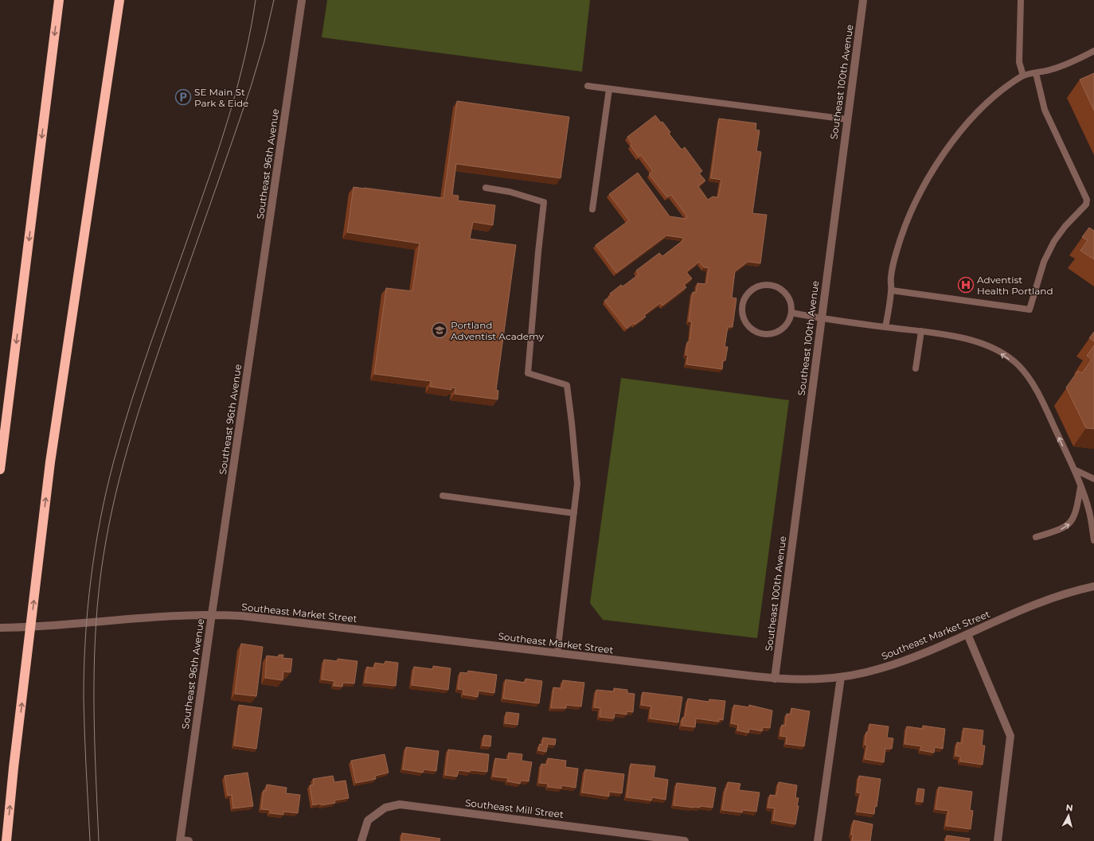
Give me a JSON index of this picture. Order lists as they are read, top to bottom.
{
  "streets": {
    "street": [
      "Southeast 100th Avenue",
      "Southeast 96th Avenue",
      "Southeast Market Street",
      "Southeast Mill Street"
    ]
  },
  "crossings": [
    ["Southeast 100th Avenue", "Southeast Market Street"],
    ["Southeast 96th Avenue", "Southeast Market Street"]
  ],
  "places": {
    "parking": ["SE Main St Park & Eide"],
    "hospital": ["Adventist Health Portland"],
    "school or university": ["Portland Adventist Academy"]
  },
  "north": "top"
}
